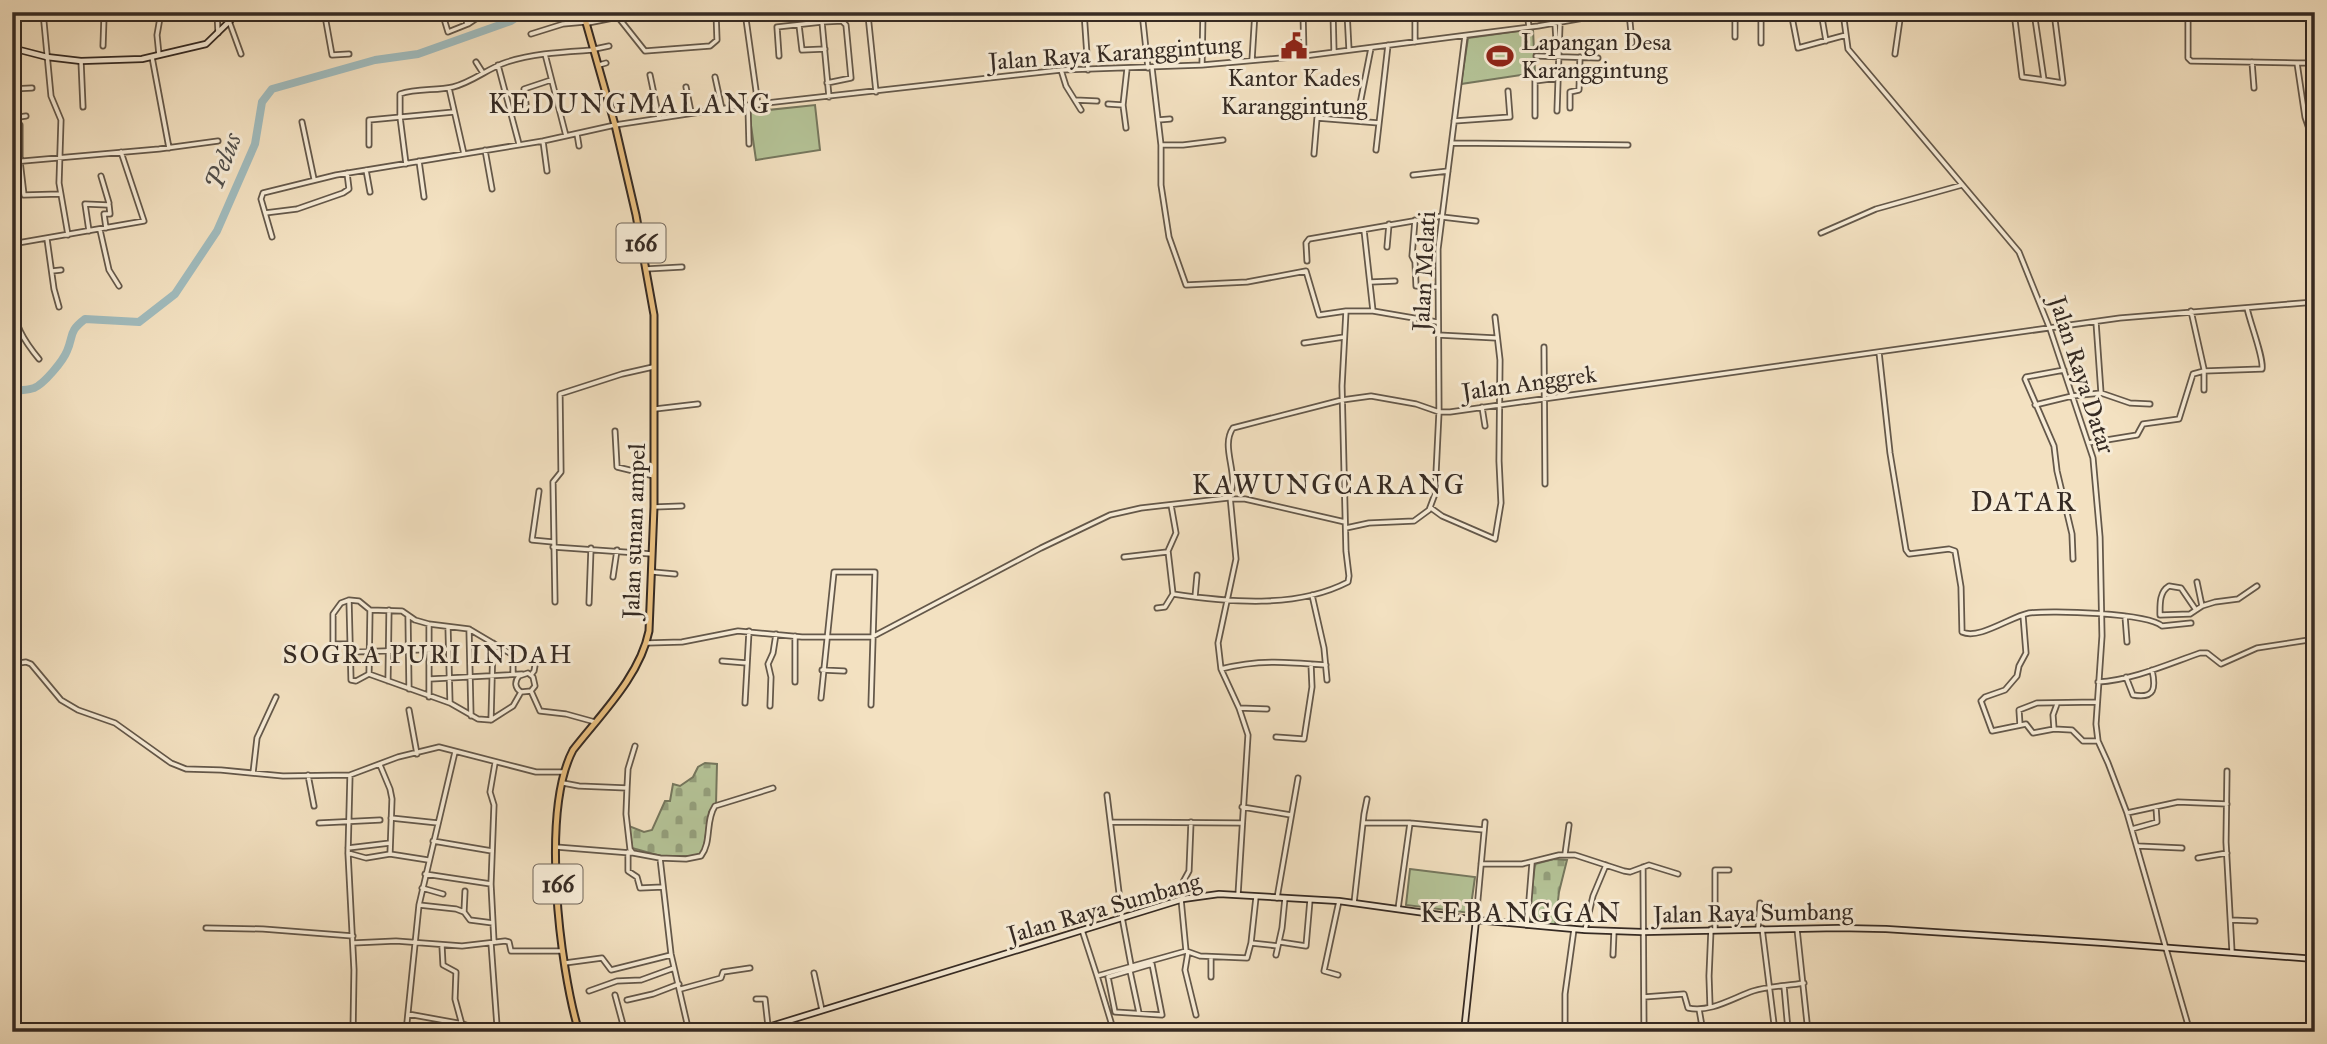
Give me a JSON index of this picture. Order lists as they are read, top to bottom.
{
  "streets": {
    "main road": ["166", "Jalan sunan ampel"],
    "street": [
      "Jalan Raya Karanggintung",
      "Jalan Melati",
      "Jalan Raya Datar",
      "Jalan Anggrek",
      "Jalan Raya Sumbang"
    ]
  },
  "crossings": [
    ["Jalan Raya Karanggintung", "Jalan Melati"],
    ["Jalan Raya Karanggintung", "Jalan sunan ampel"],
    ["Jalan Melati", "Jalan Anggrek"],
    ["Jalan Raya Datar", "Jalan Anggrek"],
    ["Jalan Raya Datar", "Jalan Raya Sumbang"]
  ],
  "districts": [
    "KEDUNGMALANG",
    "KAWUNGCARANG",
    "DATAR",
    "SOGRA PURI INDAH",
    "KEBANGGAN"
  ],
  "water": ["Pelus"],
  "places": {
    "public building": ["Kantor Kades Karanggintung"],
    "sports": ["Lapangan Desa Karanggintung"]
  }
}
